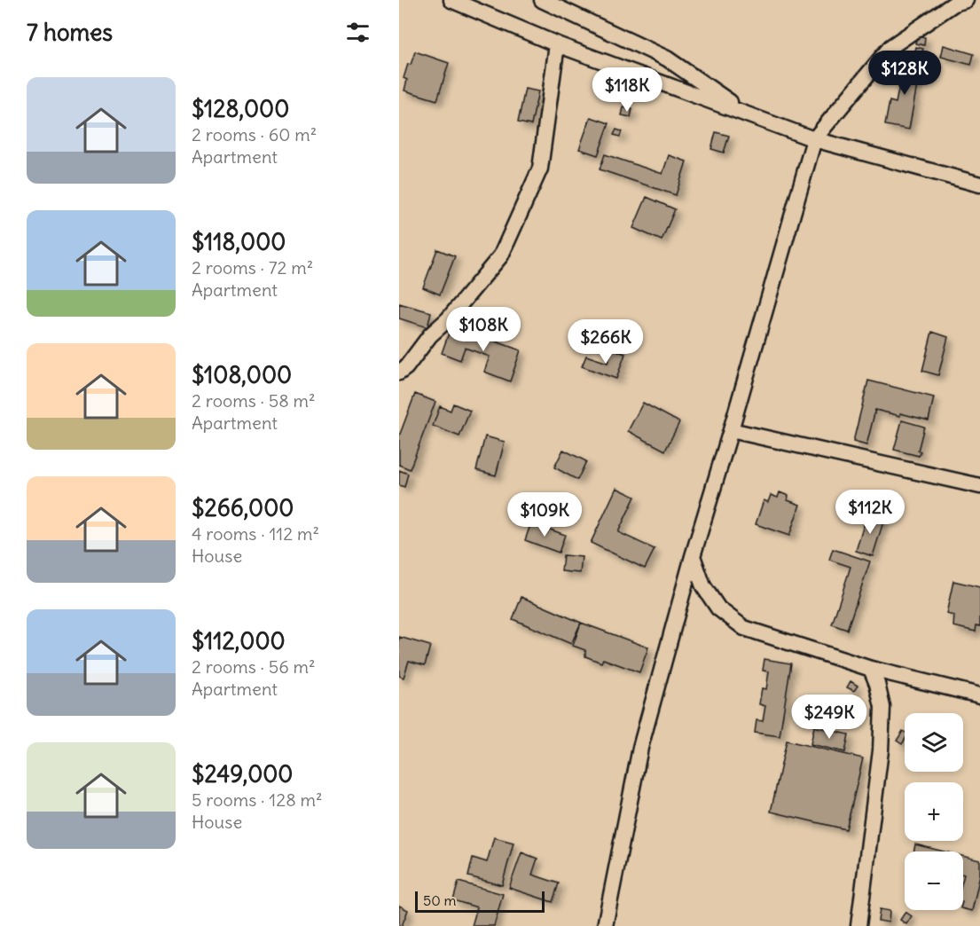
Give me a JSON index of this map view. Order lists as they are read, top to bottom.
{
  "scale_bar": "50 m",
  "page": {
    "heading": "7 homes",
    "price": [
      "$128K",
      "$118K",
      "$108K",
      "$266K",
      "$112K",
      "$109K",
      "$249K"
    ],
    "list": [
      {
        "name": "$128,000",
        "note": "2 rooms · 60 m² · Apartment"
      },
      {
        "name": "$118,000",
        "note": "2 rooms · 72 m² · Apartment"
      },
      {
        "name": "$108,000",
        "note": "2 rooms · 58 m² · Apartment"
      },
      {
        "name": "$266,000",
        "note": "4 rooms · 112 m² · House"
      },
      {
        "name": "$112,000",
        "note": "2 rooms · 56 m² · Apartment"
      },
      {
        "name": "$249,000",
        "note": "5 rooms · 128 m² · House"
      }
    ],
    "map_buttons": ["+", "−"],
    "scale": "50 m"
  }
}
